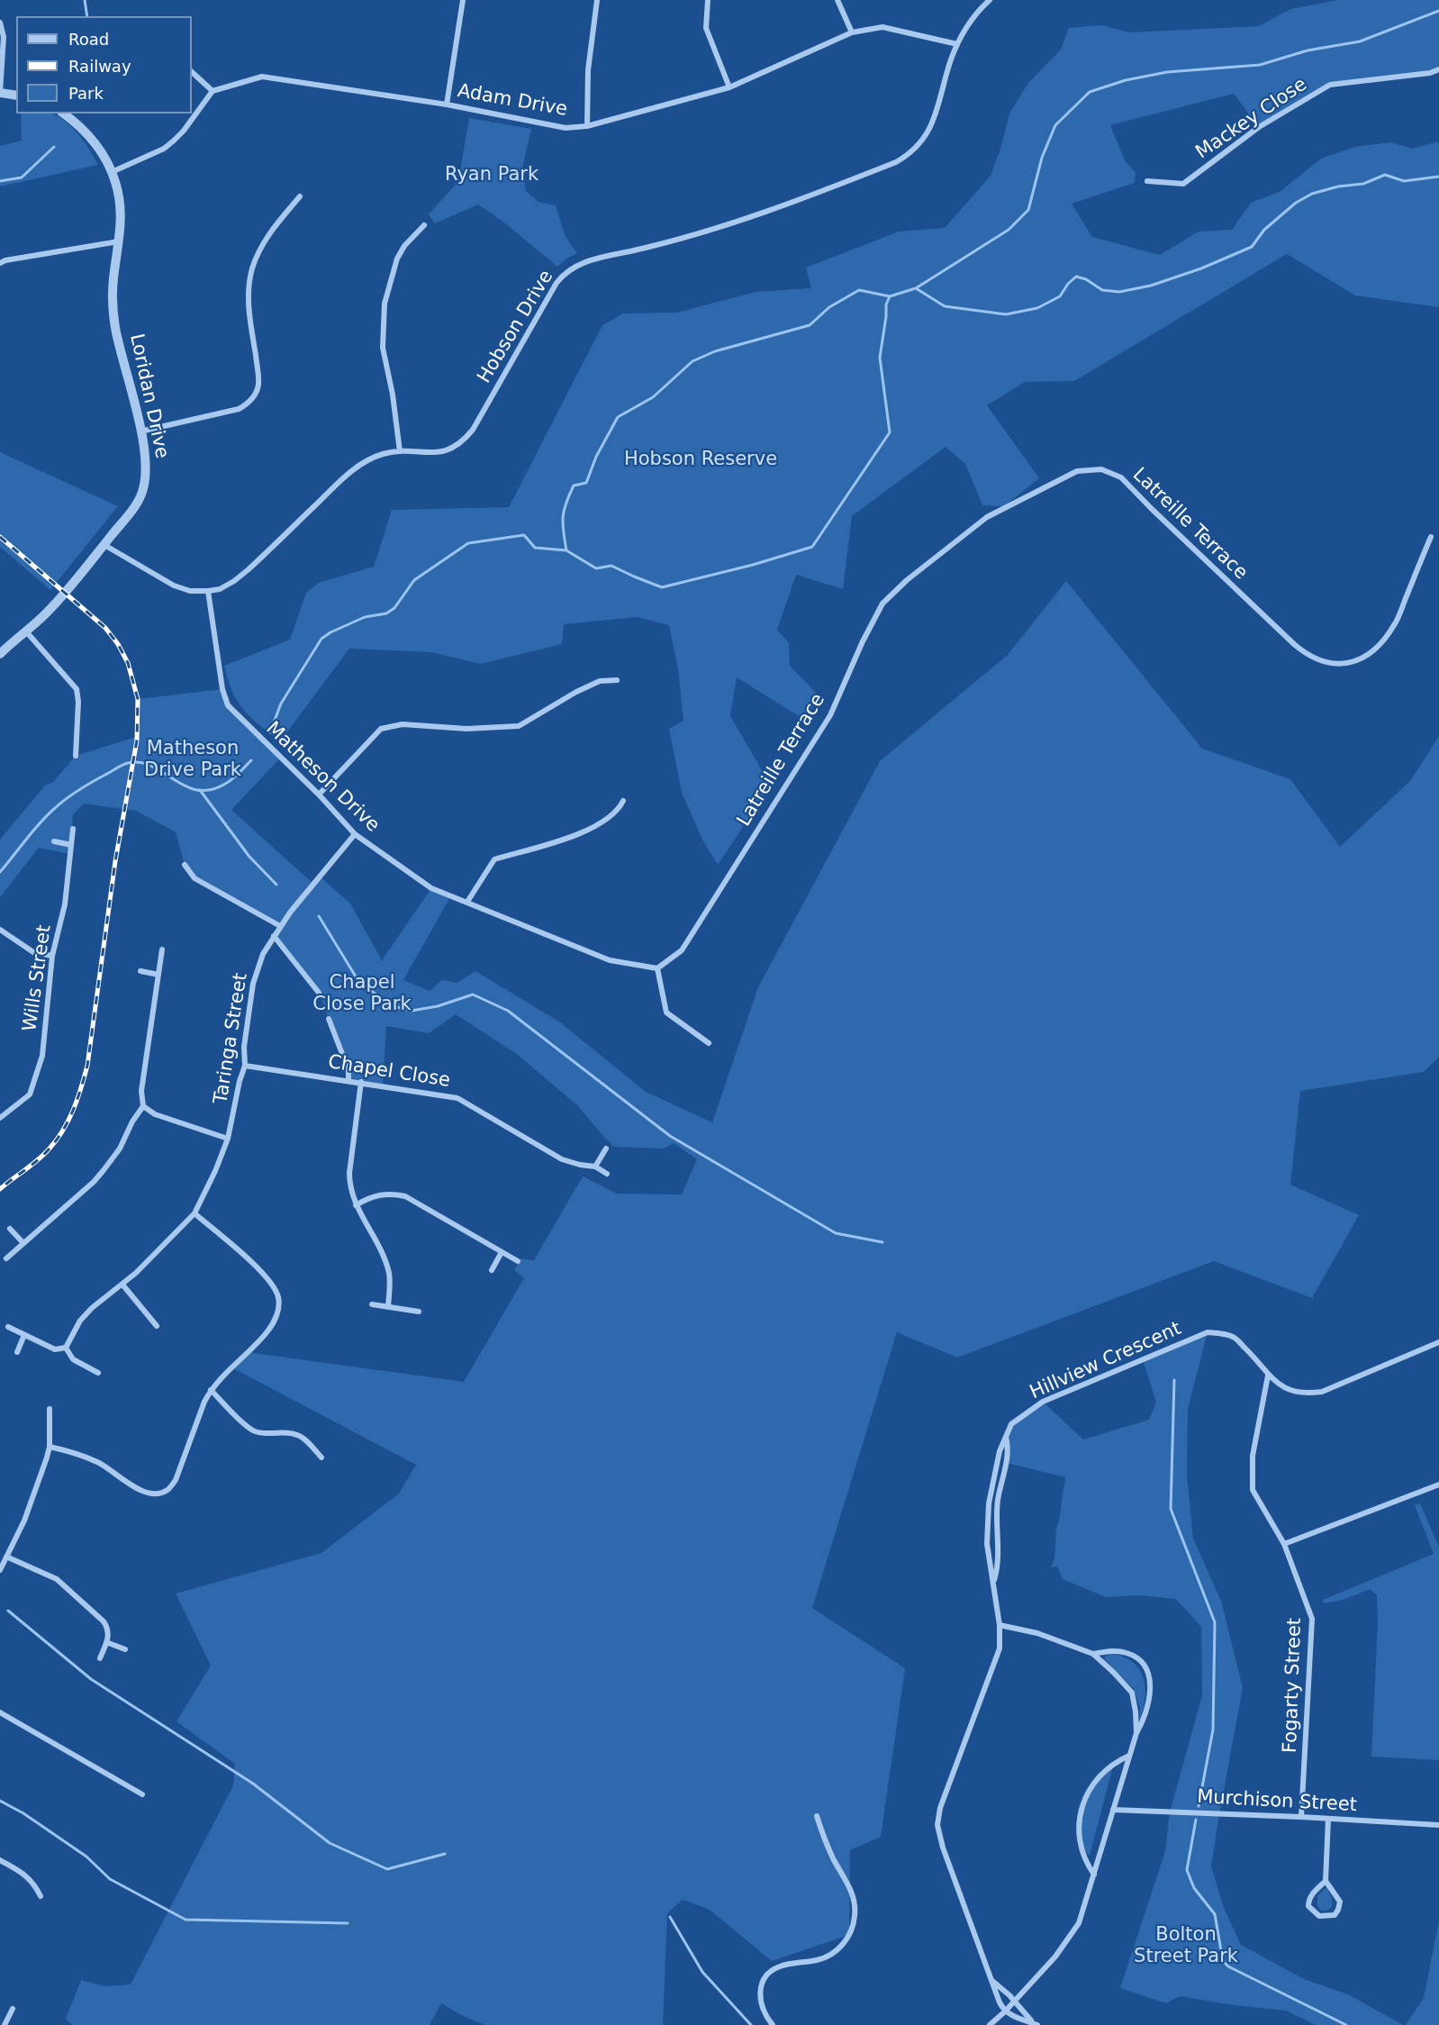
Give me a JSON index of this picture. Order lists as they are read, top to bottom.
{
  "streets": {
    "street": [
      "Adam Drive",
      "Mackey Close",
      "Hobson Drive",
      "Loridan Drive",
      "Latreille Terrace",
      "Matheson Drive",
      "Wills Street",
      "Taringa Street",
      "Chapel Close",
      "Hillview Crescent",
      "Fogarty Street",
      "Murchison Street"
    ]
  },
  "crossings": [
    ["Adam Drive", "Hobson Drive"],
    ["Hobson Drive", "Loridan Drive"],
    ["Hobson Drive", "Matheson Drive"],
    ["Latreille Terrace", "Matheson Drive"],
    ["Matheson Drive", "Taringa Street"],
    ["Taringa Street", "Chapel Close"],
    ["Hillview Crescent", "Fogarty Street"],
    ["Fogarty Street", "Murchison Street"]
  ],
  "parks": [
    "Ryan Park",
    "Hobson Reserve",
    "Matheson Drive Park",
    "Chapel Close Park",
    "Bolton Street Park"
  ],
  "legend": ["Road", "Railway", "Park"]
}
